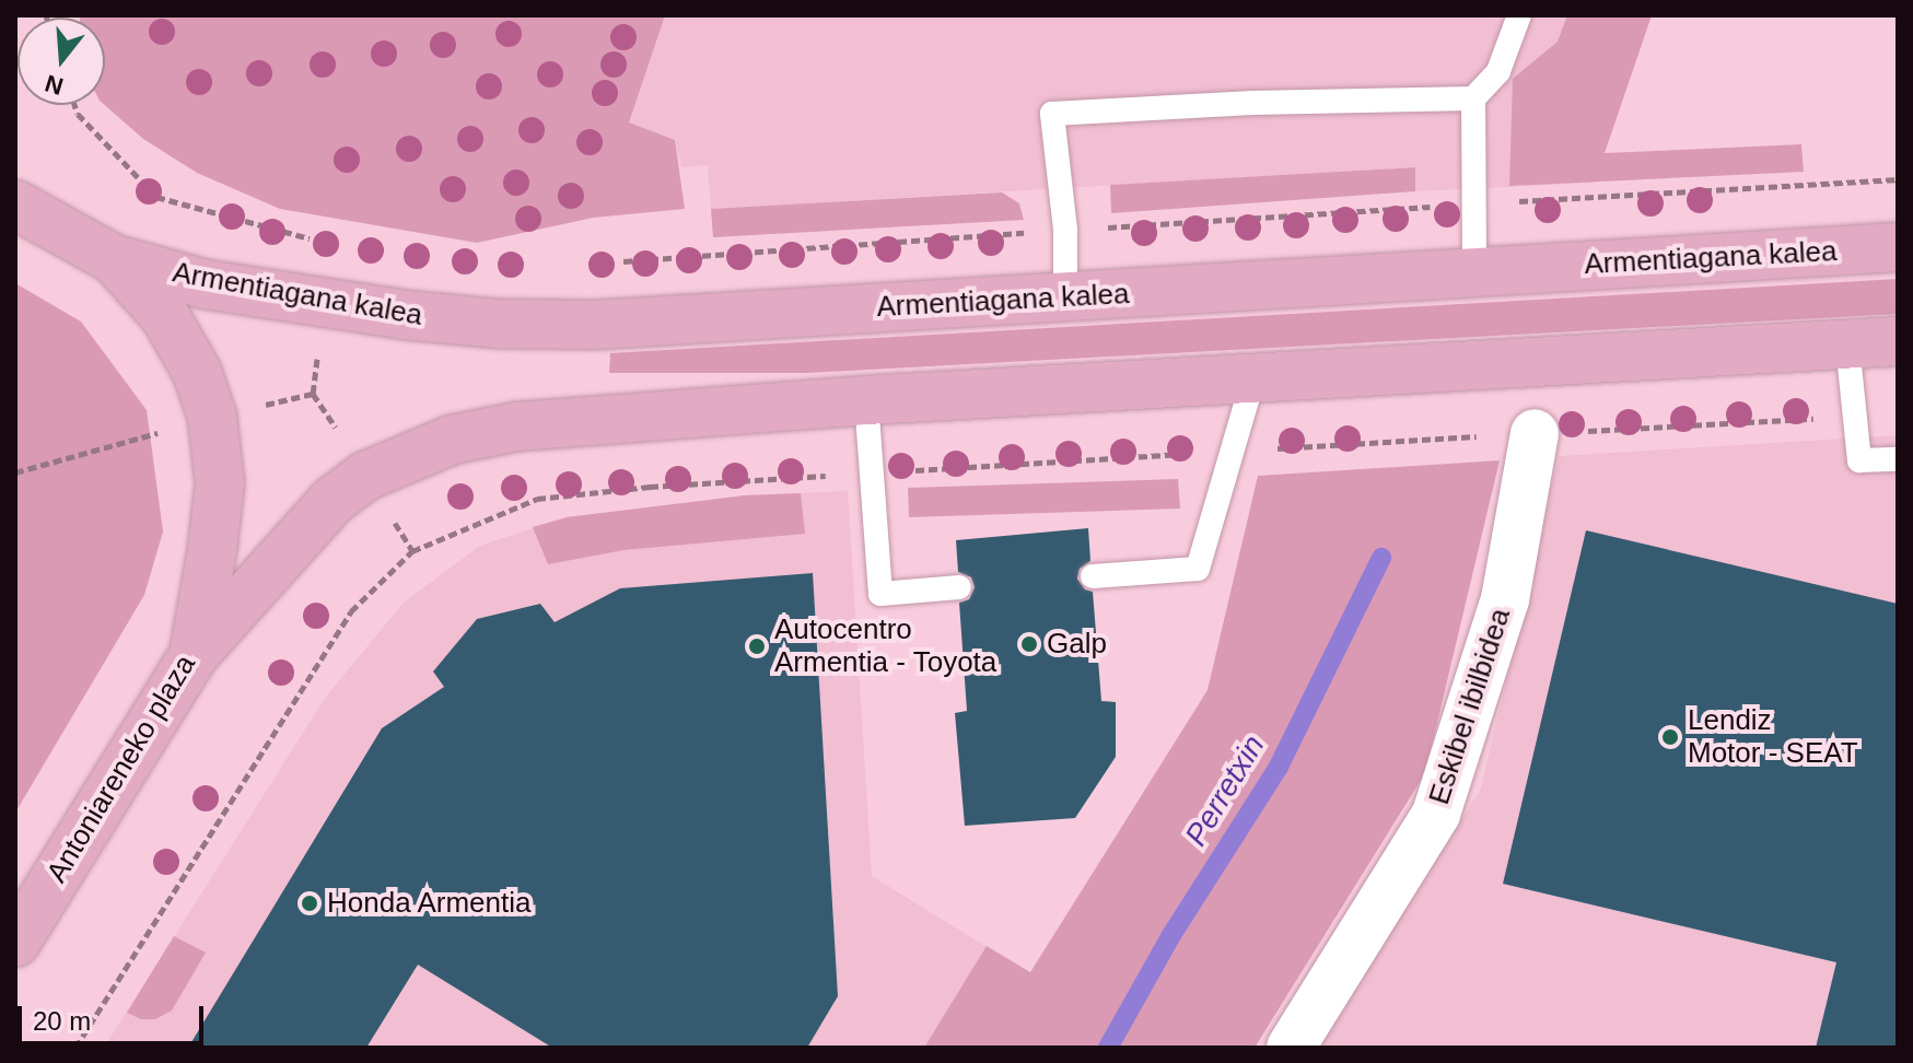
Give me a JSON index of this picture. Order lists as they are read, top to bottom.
{
  "streets": {
    "main road": ["Armentiagana kalea", "Antoniareneko plaza"],
    "street": ["Eskibel ibilbidea"]
  },
  "crossings": [
    ["Armentiagana kalea", "Antoniareneko plaza"]
  ],
  "water": ["Perretxin"],
  "places": [
    "Galp",
    "Autocentro Armentia - Toyota",
    "Lendiz Motor - SEAT",
    "Honda Armentia"
  ],
  "scale_bar": "20 m",
  "north": "bottom"
}
